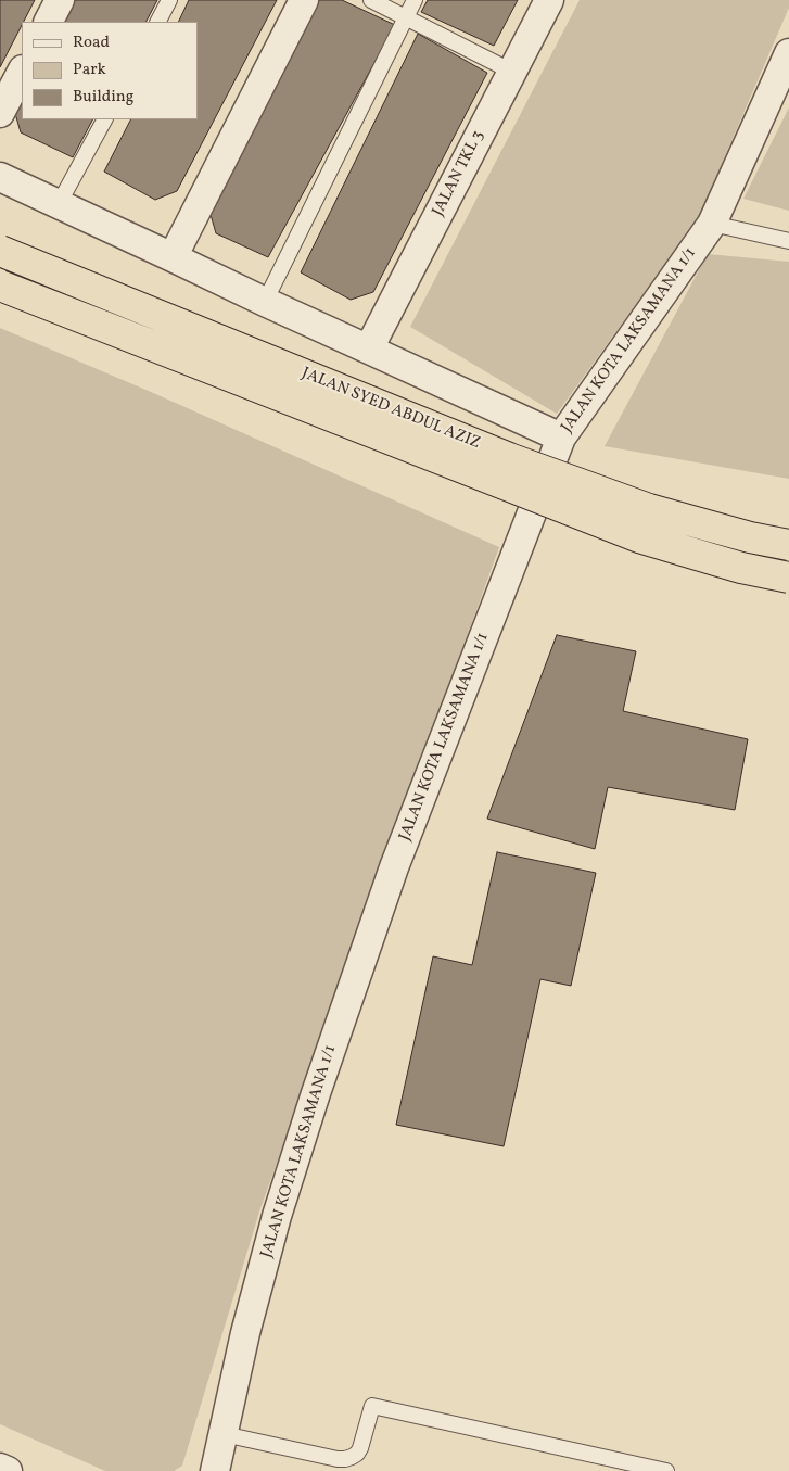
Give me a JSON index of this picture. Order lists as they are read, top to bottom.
{
  "streets": {
    "main road": ["JALAN SYED ABDUL AZIZ"],
    "street": ["JALAN TKL 3", "JALAN KOTA LAKSAMANA 1/1"]
  },
  "legend": ["Road", "Park", "Building"]
}
